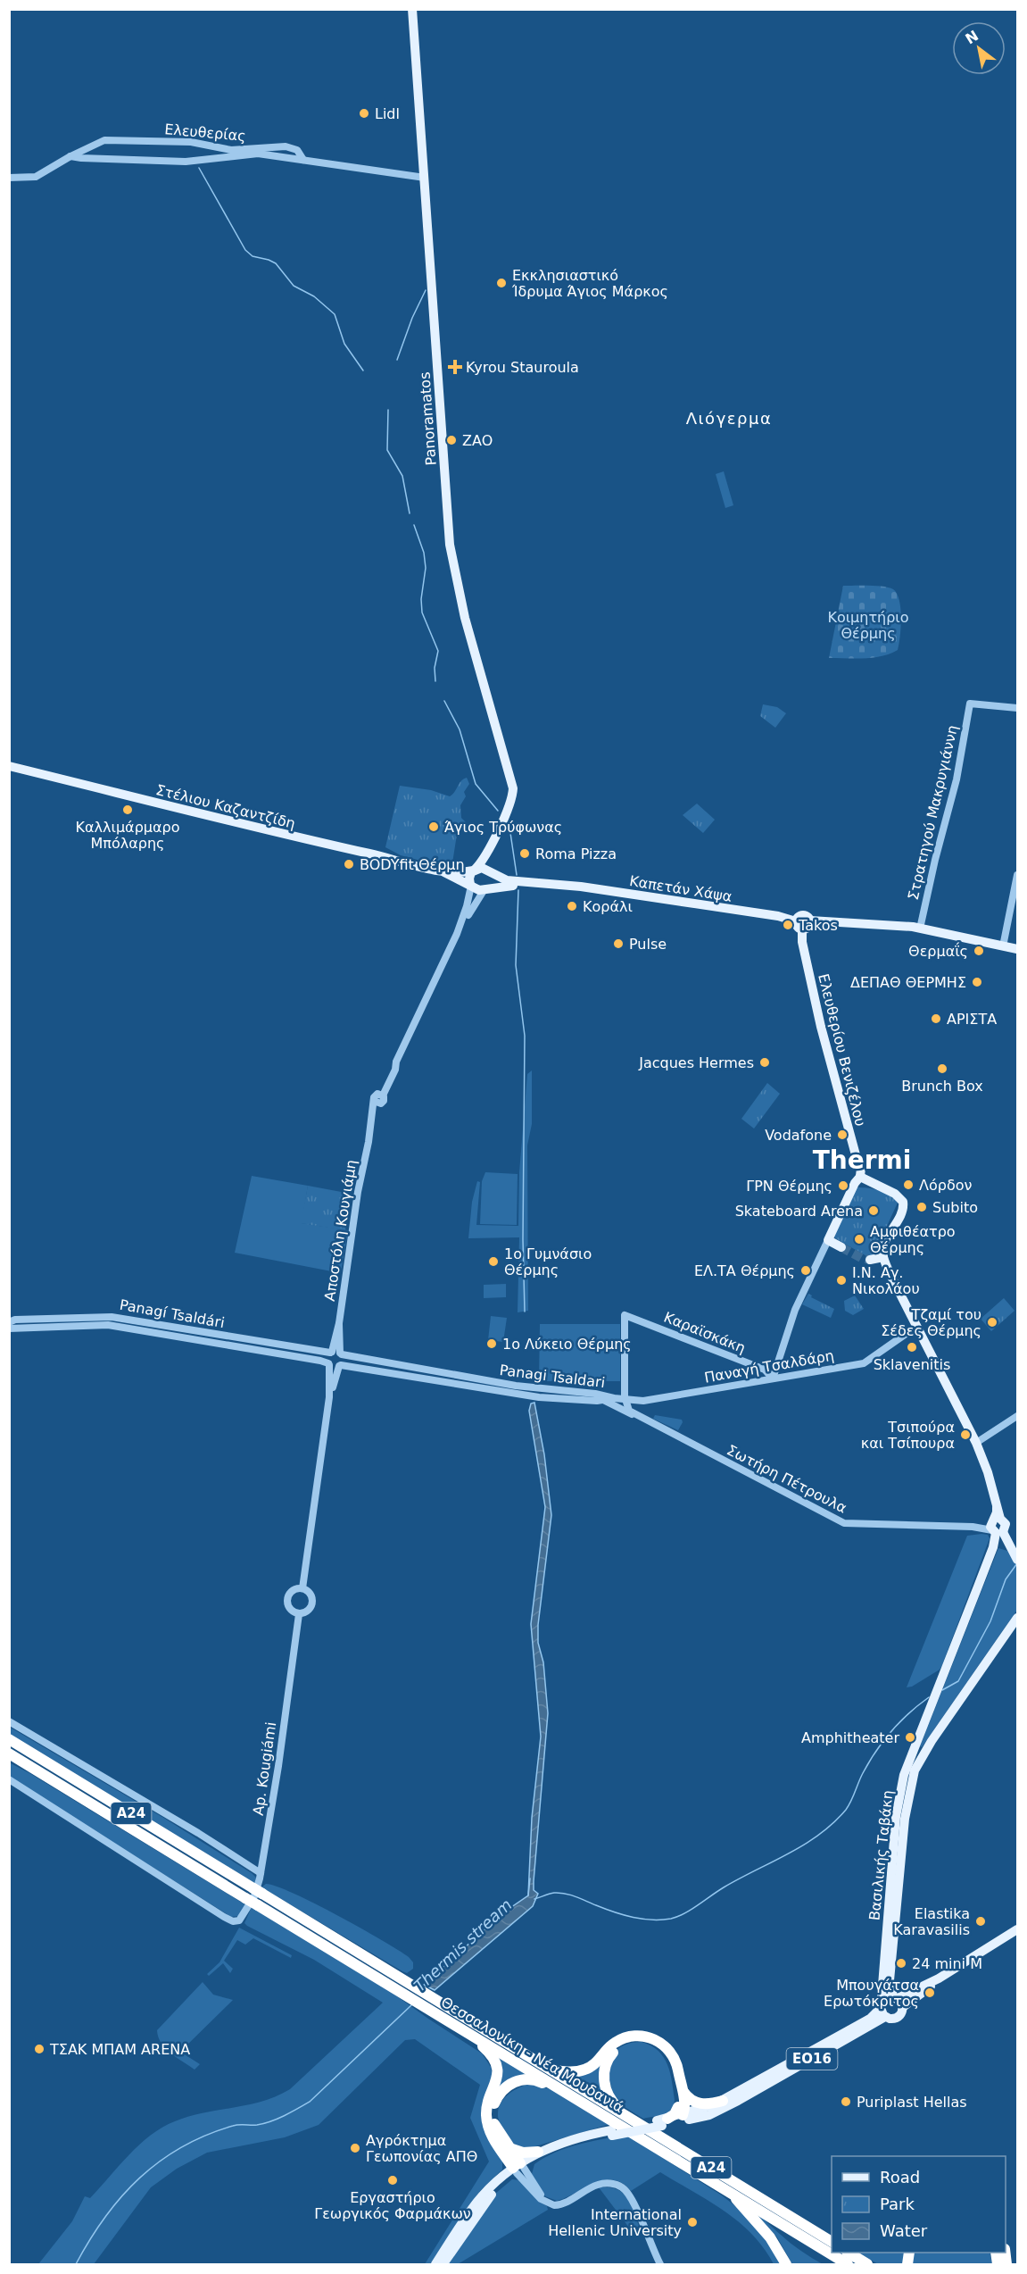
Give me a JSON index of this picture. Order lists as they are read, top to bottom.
{
  "streets": {
    "highway": ["Α24", "Θεσσαλονίκη - Νέα Μουδανιά"],
    "main road": [
      "Panoramatos",
      "Στέλιου Καζαντζίδη",
      "Καπετάν Χάψα",
      "Ελευθερίου Βενιζέλου",
      "Βασιλικής Ταβάκη",
      "ΕΟ16"
    ],
    "street": [
      "Ελευθερίας",
      "Στρατηγού Μακρυγιάννη",
      "Αποστόλη Κουγιάμη",
      "Panagí Tsaldári",
      "Καραϊσκάκη",
      "Παναγή Τσαλδάρη",
      "Panagi Tsaldari",
      "Σωτήρη Πέτρουλα",
      "Ap. Kougiámi"
    ]
  },
  "crossings": [
    ["Ελευθερίας", "Panoramatos"],
    ["Panoramatos", "Στέλιου Καζαντζίδη"],
    ["Panoramatos", "Αποστόλη Κουγιάμη"],
    ["Στέλιου Καζαντζίδη", "Αποστόλη Κουγιάμη"],
    ["Στρατηγού Μακρυγιάννη", "Καπετάν Χάψα"],
    ["Καπετάν Χάψα", "Ελευθερίου Βενιζέλου"],
    ["Αποστόλη Κουγιάμη", "Panagí Tsaldári"],
    ["Αποστόλη Κουγιάμη", "Panagi Tsaldari"],
    ["Panagí Tsaldári", "Panagi Tsaldari"],
    ["Καραϊσκάκη", "Παναγή Τσαλδάρη"],
    ["Παναγή Τσαλδάρη", "Panagi Tsaldari"],
    ["Panagi Tsaldari", "Σωτήρη Πέτρουλα"],
    ["Σωτήρη Πέτρουλα", "Βασιλικής Ταβάκη"],
    ["Βασιλικής Ταβάκη", "ΕΟ16"]
  ],
  "districts": ["Λιόγερμα", "Thermi"],
  "water": ["Thermis stream"],
  "parks": ["Κοιμητήριο Θέρμης"],
  "places": {
    "other": [
      "Lidl",
      "Εκκλησιαστικό Ίδρυμα Άγιος Μάρκος",
      "ZAO",
      "Καλλιμάρμαρο Μπόλαρης",
      "Άγιος Τρύφωνας",
      "Roma Pizza",
      "BODYfit Θέρμη",
      "Κοράλι",
      "Takos",
      "Pulse",
      "Θερμαΐς",
      "ΔΕΠΑΘ ΘΕΡΜΗΣ",
      "ΑΡΙΣΤΑ",
      "Jacques Hermes",
      "Brunch Box",
      "Vodafone",
      "Λόρδον",
      "ΓΡΝ Θέρμης",
      "Subito",
      "Skateboard Arena",
      "Αμφιθέατρο Θέρμης",
      "1ο Γυμνάσιο Θέρμης",
      "ΕΛ.ΤΑ Θέρμης",
      "Ι.Ν. Αγ. Νικολάου",
      "Τζαμί του Σέδες Θέρμης",
      "1ο Λύκειο Θέρμης",
      "Sklavenitis",
      "Τσιπούρα και Τσίπουρα",
      "Amphitheater",
      "Elastika Karavasilis",
      "24 mini M",
      "Μπουγάτσα Ερωτόκριτος",
      "ΤΣΑΚ ΜΠΑΜ ARENA",
      "Puriplast Hellas",
      "Αγρόκτημα Γεωπονίας ΑΠΘ",
      "Εργαστήριο Γεωργικός Φαρμάκων",
      "International Hellenic University"
    ],
    "health": ["Kyrou Stauroula"]
  },
  "legend": ["Road", "Park", "Water"],
  "north": "top left"
}
